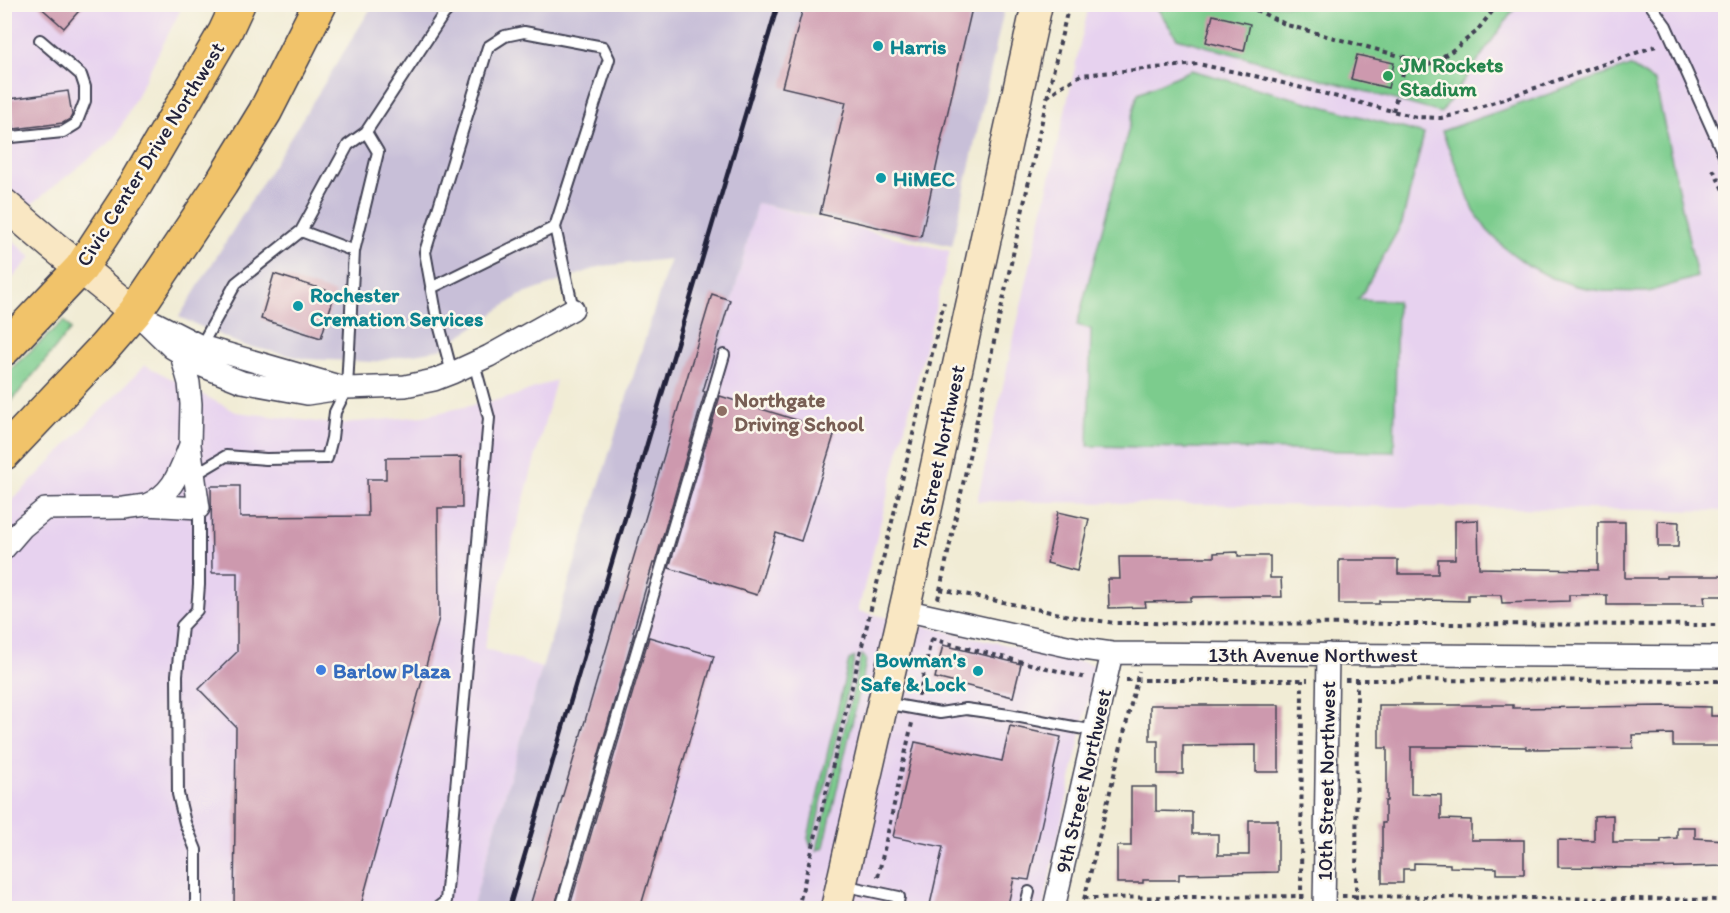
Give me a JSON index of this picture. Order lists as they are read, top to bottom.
{
  "streets": {
    "main road": ["Civic Center Drive Northwest", "7th Street Northwest"],
    "street": ["13th Avenue Northwest", "9th Street Northwest", "10th Street Northwest"]
  },
  "crossings": [
    ["7th Street Northwest", "13th Avenue Northwest"],
    ["13th Avenue Northwest", "9th Street Northwest"],
    ["13th Avenue Northwest", "10th Street Northwest"]
  ],
  "places": [
    "Harris",
    "JM Rockets Stadium",
    "HiMEC",
    "Rochester Cremation Services",
    "Northgate Driving School",
    "Barlow Plaza",
    "Bowman's Safe & Lock"
  ]
}
